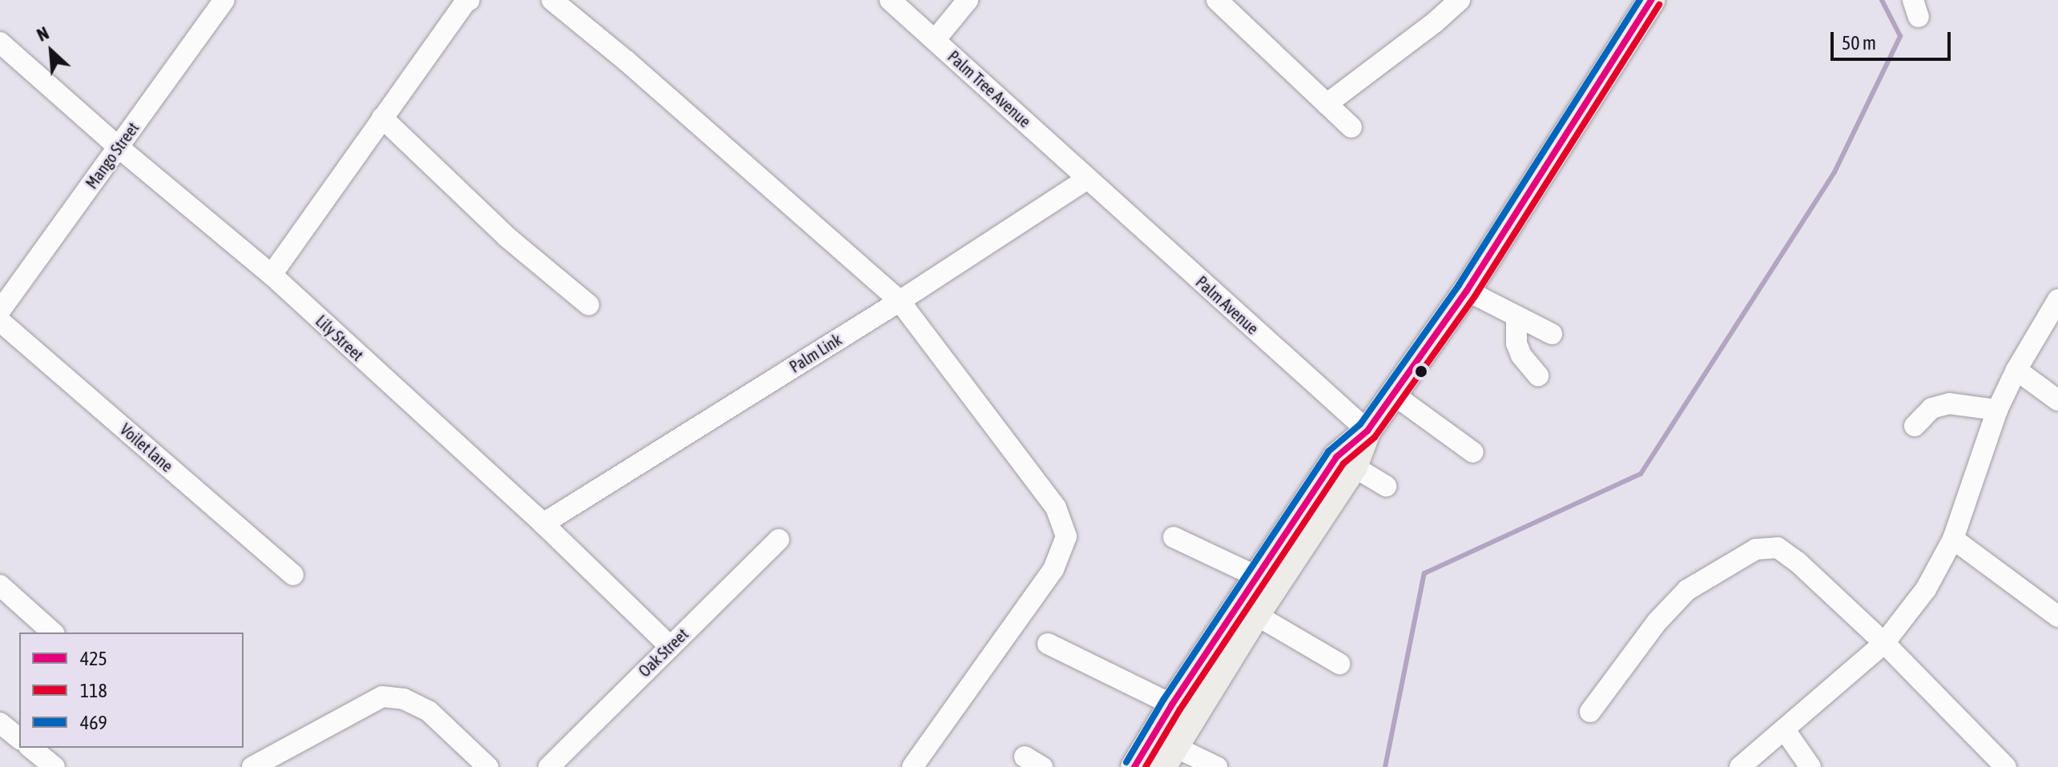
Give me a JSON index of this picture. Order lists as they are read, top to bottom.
{
  "streets": {
    "street": [
      "Palm Tree Avenue",
      "Mango Street",
      "Palm Avenue",
      "Lily Street",
      "Palm Link",
      "Voilet lane",
      "Oak Street"
    ]
  },
  "crossings": [
    ["Palm Tree Avenue", "Palm Avenue"],
    ["Palm Tree Avenue", "Palm Link"],
    ["Mango Street", "Lily Street"],
    ["Palm Avenue", "Palm Link"],
    ["Lily Street", "Palm Link"],
    ["Lily Street", "Oak Street"]
  ],
  "lines": ["transit line 425", "transit line 469", "transit line 118"],
  "legend": ["425", "118", "469"],
  "scale_bar": "50 m",
  "north": "top left"
}
